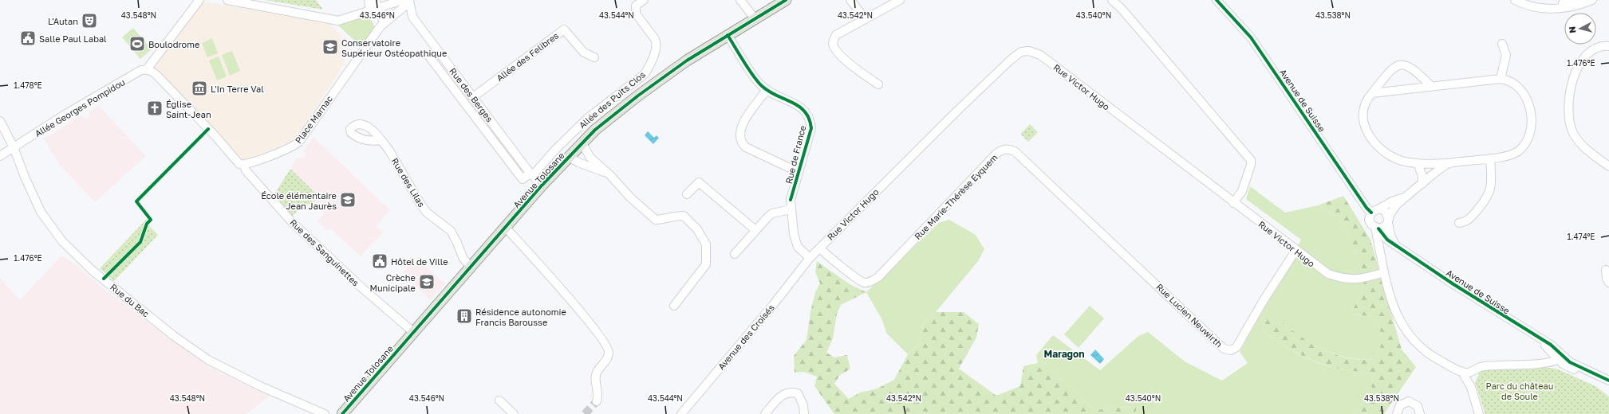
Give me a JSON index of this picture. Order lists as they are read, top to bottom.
{
  "streets": {
    "main road": ["Avenue Tolosane"],
    "street": [
      "Allée des Felibres",
      "Rue Victor Hugo",
      "Rue des Berges",
      "Allée des Puits Clos",
      "Avenue de Suisse",
      "Allée Georges Pompidou",
      "Place Marnac",
      "Rue de France",
      "Rue des Lilas",
      "Rue Marie-Thérèse Eyquem",
      "Rue des Sanguinettes",
      "Rue du Bac",
      "Rue Lucien Neuwirth",
      "Avenue des Croisés"
    ]
  },
  "crossings": [
    ["Allée des Felibres", "Rue des Berges"],
    ["Rue Victor Hugo", "Rue de France"],
    ["Rue Victor Hugo", "Rue Marie-Thérèse Eyquem"],
    ["Rue Victor Hugo", "Rue Lucien Neuwirth"],
    ["Rue Victor Hugo", "Avenue des Croisés"],
    ["Rue des Berges", "Allée des Puits Clos"],
    ["Rue des Berges", "Avenue Tolosane"],
    ["Allée Georges Pompidou", "Rue du Bac"],
    ["Place Marnac", "Rue des Sanguinettes"],
    ["Rue de France", "Avenue Tolosane"],
    ["Rue de France", "Avenue des Croisés"],
    ["Avenue Tolosane", "Rue des Lilas"],
    ["Avenue Tolosane", "Rue des Sanguinettes"],
    ["Rue Marie-Thérèse Eyquem", "Rue Lucien Neuwirth"]
  ],
  "districts": ["Maragon"],
  "parks": ["Parc du château de Soule"],
  "places": {
    "theatre": ["L'Autan"],
    "public building": ["Salle Paul Labal", "Hôtel de Ville"],
    "sports": ["Boulodrome"],
    "school or university": ["Conservatoire Supérieur Ostéopathique", "École élémentaire Jean Jaurès", "Crèche Municipale"],
    "museum": ["L'In Terre Val"],
    "church": ["Église Saint-Jean"],
    "building": ["Résidence autonomie Francis Barousse"]
  },
  "north": "left",
  "coordinates": [
    "43.548°N",
    "43.546°N",
    "43.544°N",
    "43.542°N",
    "43.540°N",
    "43.538°N",
    "1.476°E",
    "1.478°E",
    "1.474°E"
  ]
}
